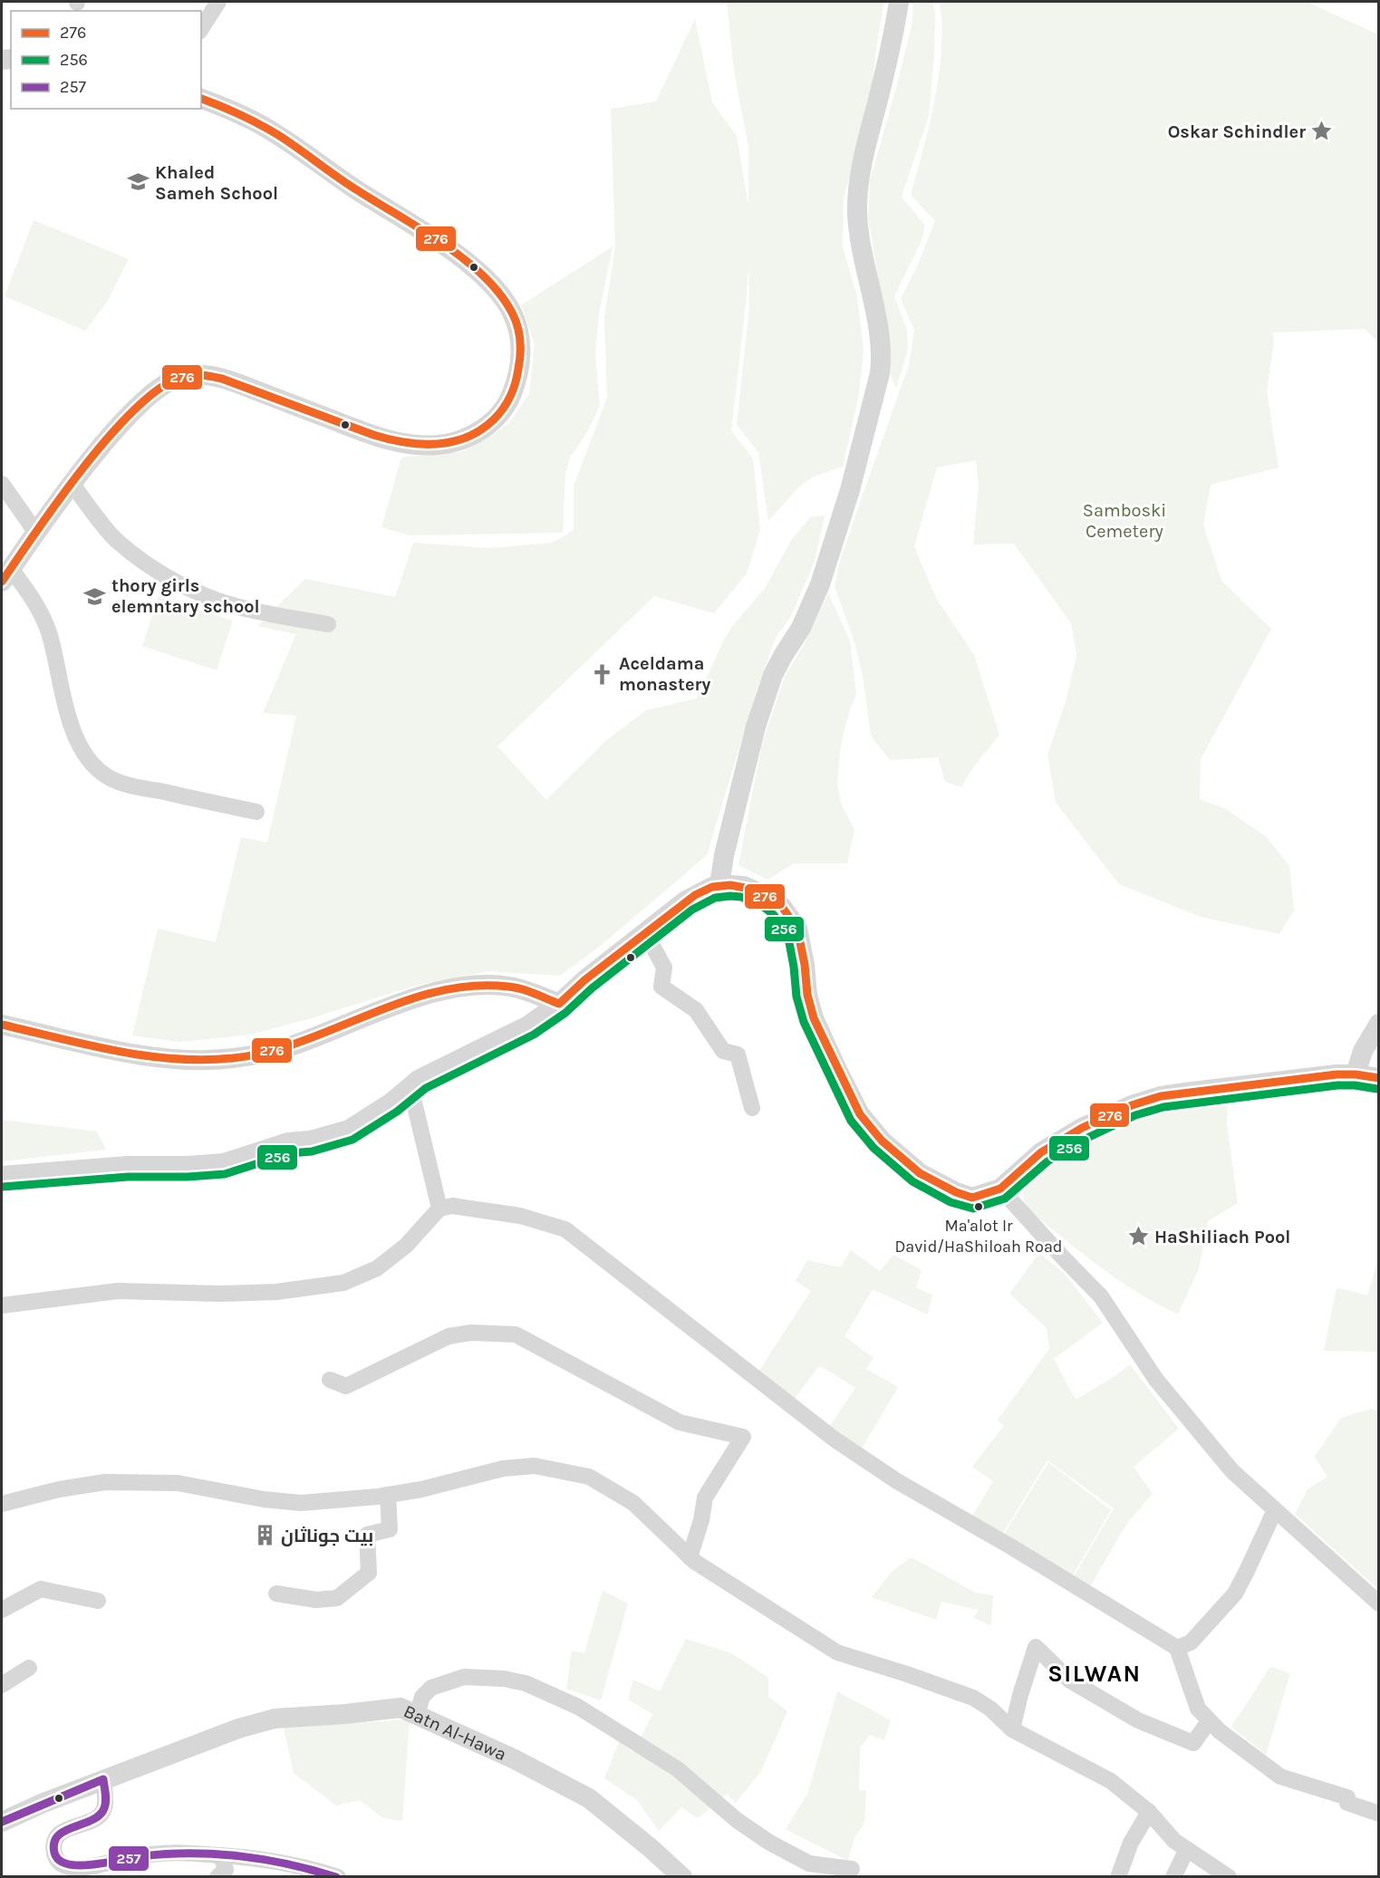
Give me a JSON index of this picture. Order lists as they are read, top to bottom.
{
  "streets": {
    "street": ["Batn Al-Hawa"]
  },
  "districts": ["SILWAN"],
  "parks": ["Samboski Cemetery"],
  "places": {
    "place": ["Oskar Schindler", "HaShiliach Pool"],
    "school or university": ["Khaled Sameh School", "thory girls elemntary school"],
    "church": ["Aceldama monastery"],
    "other": ["Ma'alot Ir David/HaShiloah Road"],
    "building": ["بيت جوناثان"]
  },
  "lines": ["transit line 276", "transit line 256", "transit line 257"],
  "legend": ["276", "256", "257"]
}
